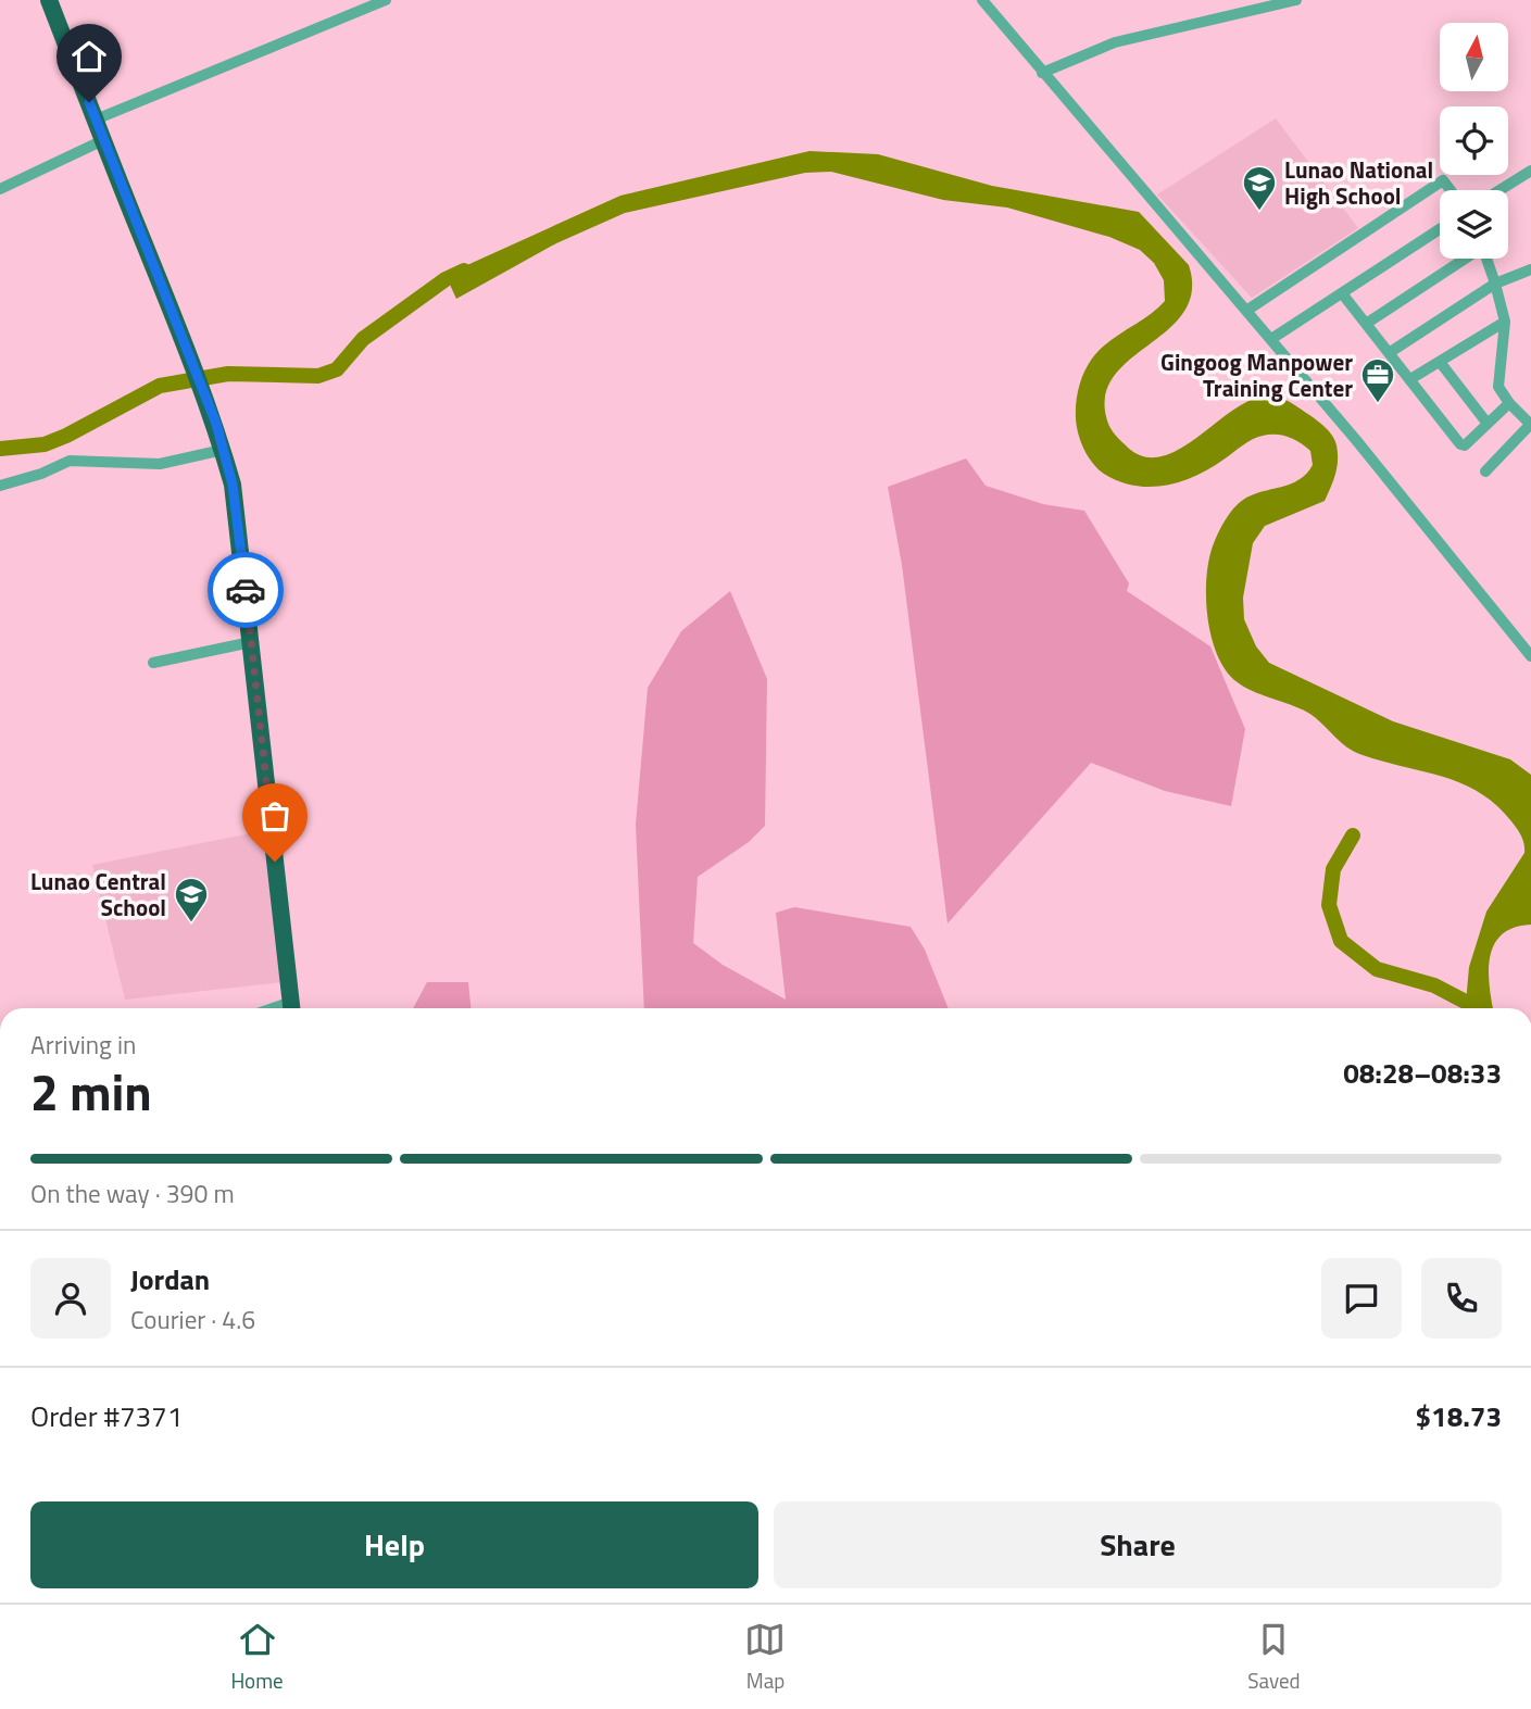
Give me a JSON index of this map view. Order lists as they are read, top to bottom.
{
  "places": {
    "school or university": ["Lunao National High School", "Lunao Central School"],
    "office": ["Gingoog Manpower Training Center"]
  },
  "north": "top",
  "page": {
    "heading": ["2 min", "Arriving in", "08:28–08:33"],
    "panel": [
      "Jordan",
      "Courier · 4.6",
      "Order #7371",
      "$18.73"
    ],
    "bar": "On the way · 390 m",
    "buttons": ["Help", "Share"],
    "tabs": ["Home", "Map", "Saved"]
  }
}
